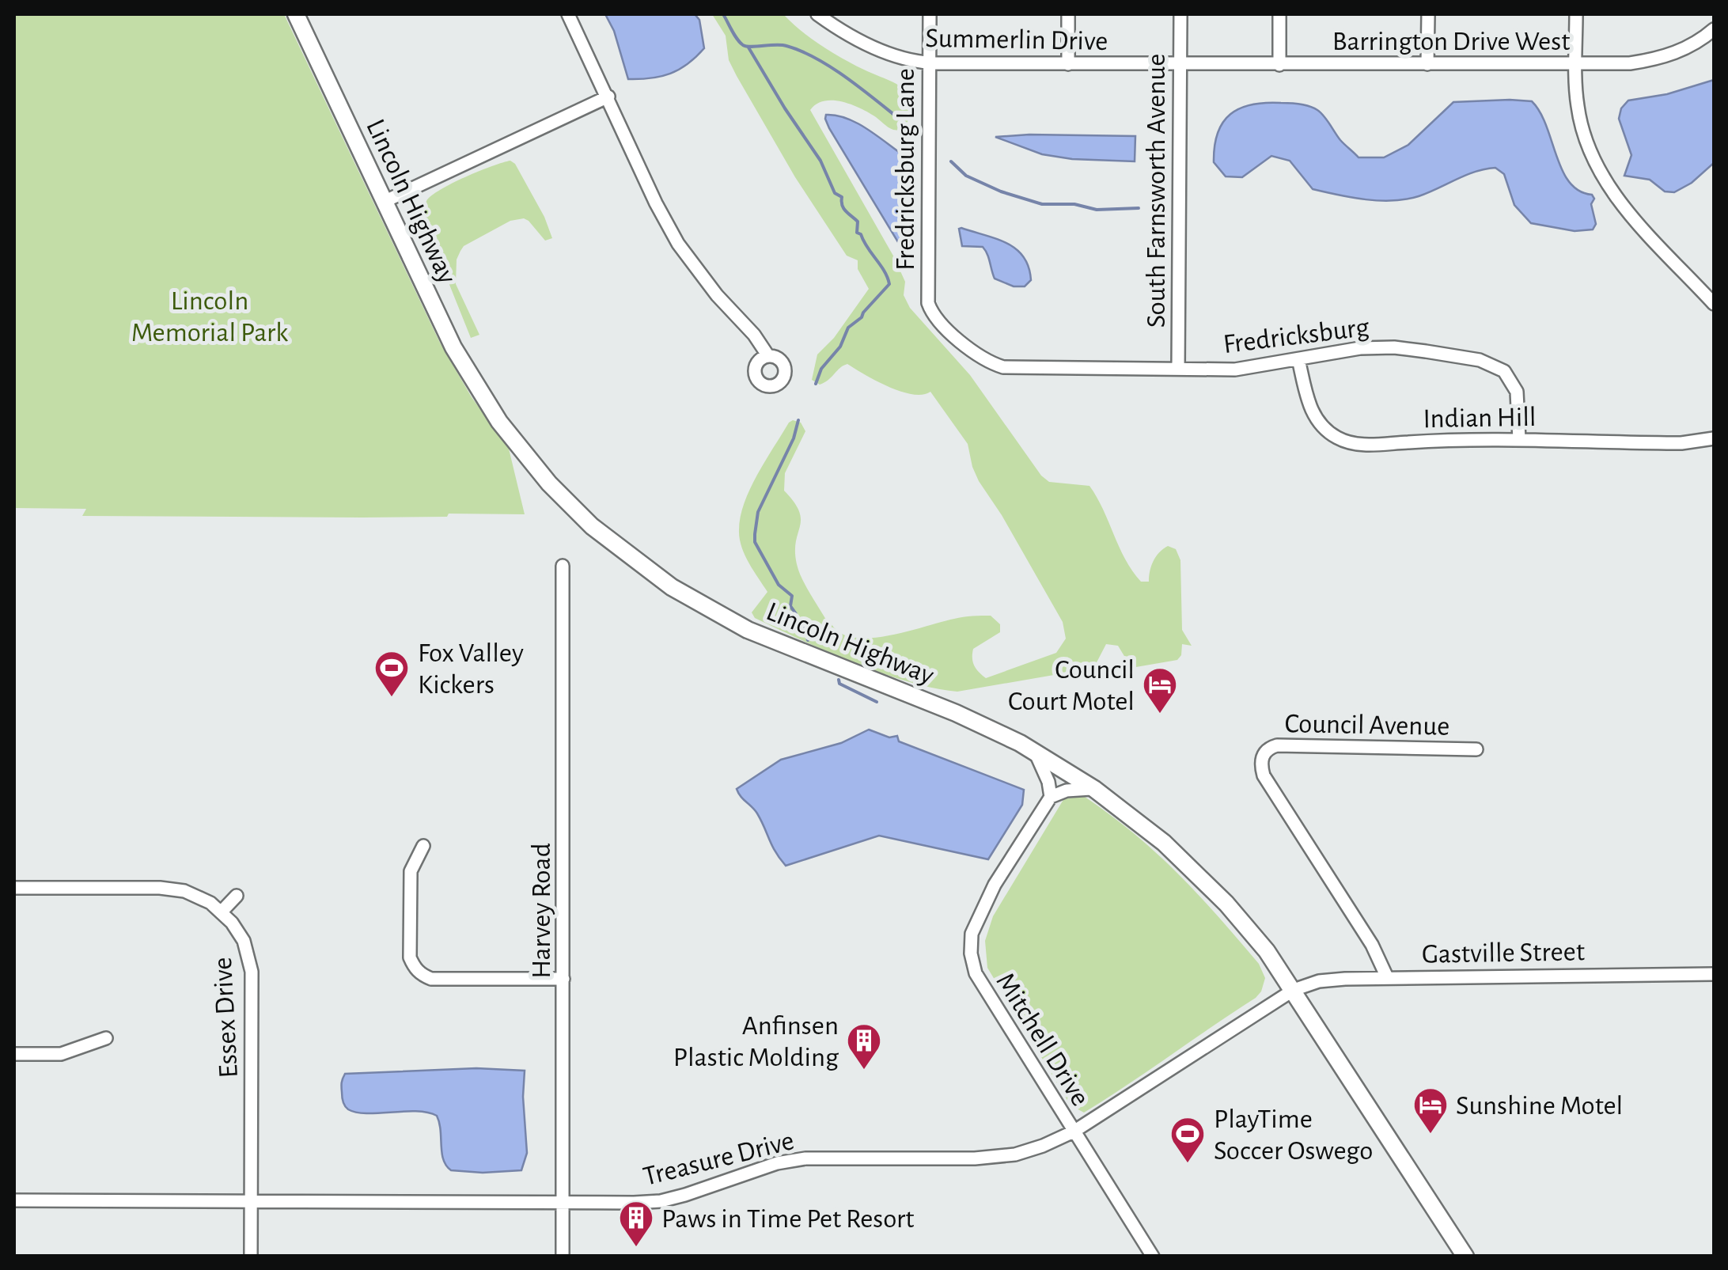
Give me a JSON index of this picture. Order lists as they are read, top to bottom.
{
  "streets": {
    "main road": ["Lincoln Highway"],
    "street": [
      "Summerlin Drive",
      "Barrington Drive West",
      "Fredricksburg Lane",
      "South Farnsworth Avenue",
      "Fredricksburg",
      "Indian Hill",
      "Council Avenue",
      "Harvey Road",
      "Gastville Street",
      "Essex Drive",
      "Mitchell Drive",
      "Treasure Drive"
    ]
  },
  "crossings": [
    ["Summerlin Drive", "Barrington Drive West"],
    ["Summerlin Drive", "Fredricksburg Lane"],
    ["Summerlin Drive", "South Farnsworth Avenue"],
    ["Barrington Drive West", "South Farnsworth Avenue"],
    ["Fredricksburg Lane", "Fredricksburg"],
    ["South Farnsworth Avenue", "Fredricksburg"],
    ["Lincoln Highway", "Gastville Street"],
    ["Lincoln Highway", "Treasure Drive"],
    ["Fredricksburg", "Indian Hill"],
    ["Council Avenue", "Gastville Street"],
    ["Harvey Road", "Treasure Drive"],
    ["Gastville Street", "Treasure Drive"],
    ["Essex Drive", "Treasure Drive"],
    ["Mitchell Drive", "Treasure Drive"]
  ],
  "parks": ["Lincoln Memorial Park"],
  "places": {
    "sports": ["Fox Valley Kickers", "PlayTime Soccer Oswego"],
    "hotel": ["Council Court Motel", "Sunshine Motel"],
    "building": ["Anfinsen Plastic Molding", "Paws in Time Pet Resort"]
  }
}
